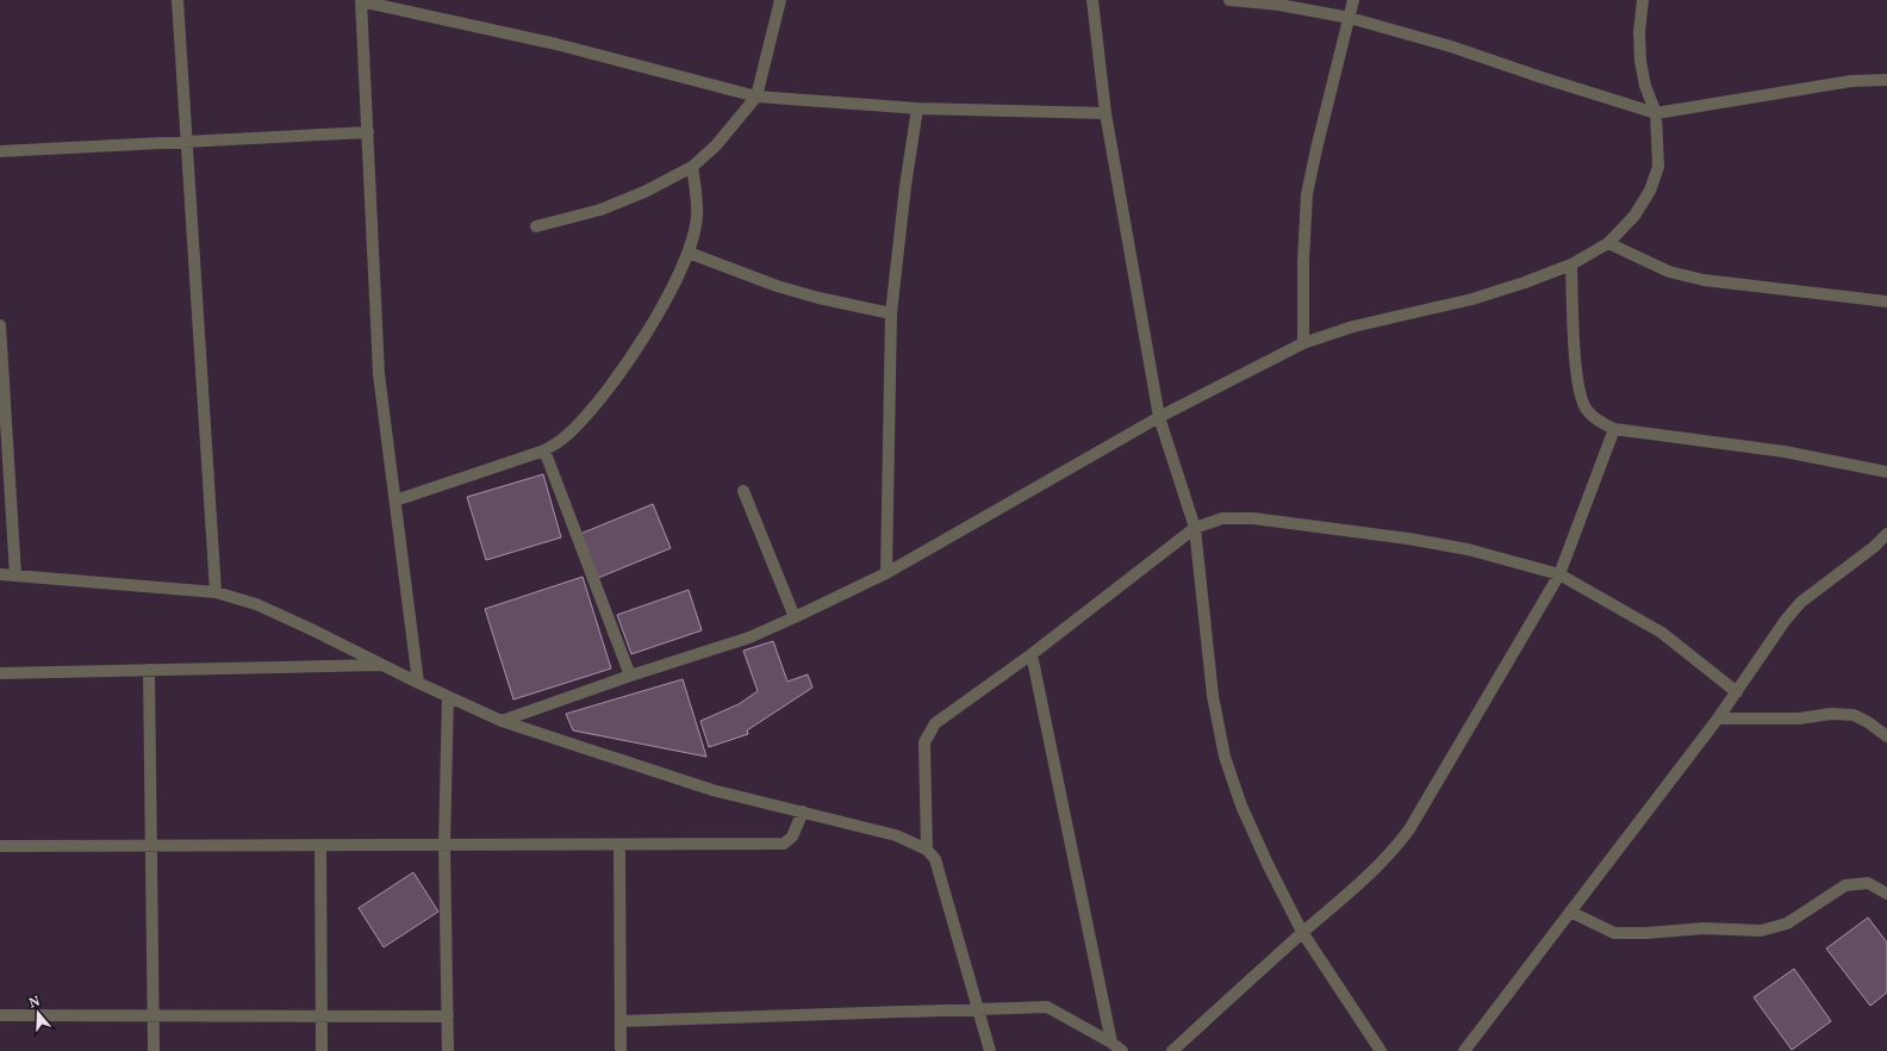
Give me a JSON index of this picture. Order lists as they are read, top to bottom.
{
  "north": "top"
}
